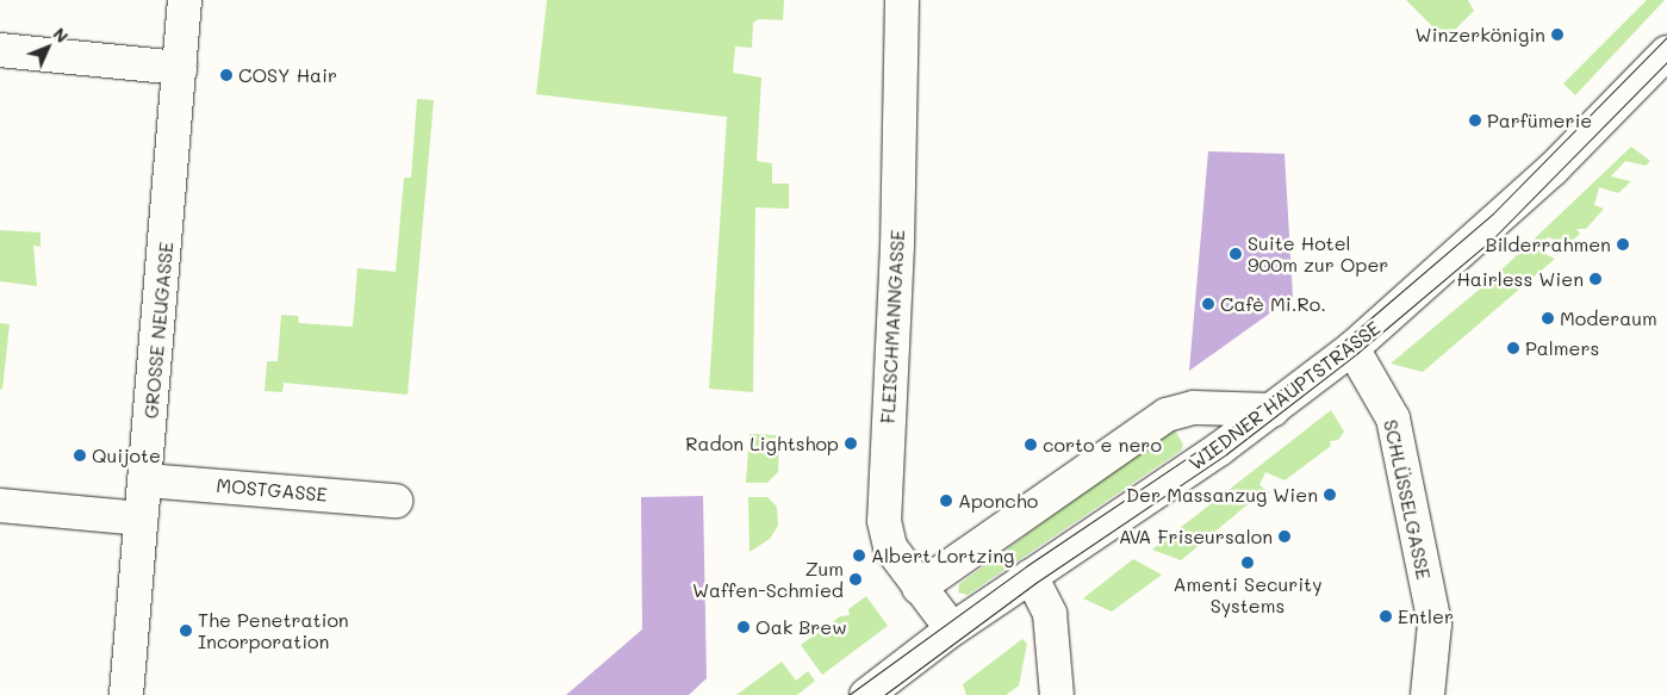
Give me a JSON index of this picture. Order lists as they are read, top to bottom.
{
  "streets": {
    "street": [
      "FLEISCHMANNGASSE",
      "GROSSE NEUGASSE",
      "WIEDNER HAUPTSTRASSE",
      "MOSTGASSE",
      "SCHLÜSSELGASSE"
    ]
  },
  "crossings": [
    ["FLEISCHMANNGASSE", "WIEDNER HAUPTSTRASSE"],
    ["GROSSE NEUGASSE", "MOSTGASSE"],
    ["WIEDNER HAUPTSTRASSE", "SCHLÜSSELGASSE"]
  ],
  "places": [
    "Winzerkönigin",
    "COSY Hair",
    "Parfümerie",
    "Bilderrahmen",
    "Suite Hotel 900m zur Oper",
    "Hairless Wien",
    "Cafè Mi.Ro.",
    "Moderaum",
    "Palmers",
    "Radon Lightshop",
    "corto e nero",
    "Quijote",
    "Der Massanzug Wien",
    "Aponcho",
    "AVA Friseursalon",
    "Albert Lortzing",
    "Amenti Security Systems",
    "Zum Waffen-Schmied",
    "Entler",
    "Oak Brew",
    "The Penetration Incorporation"
  ],
  "north": "top right"
}
